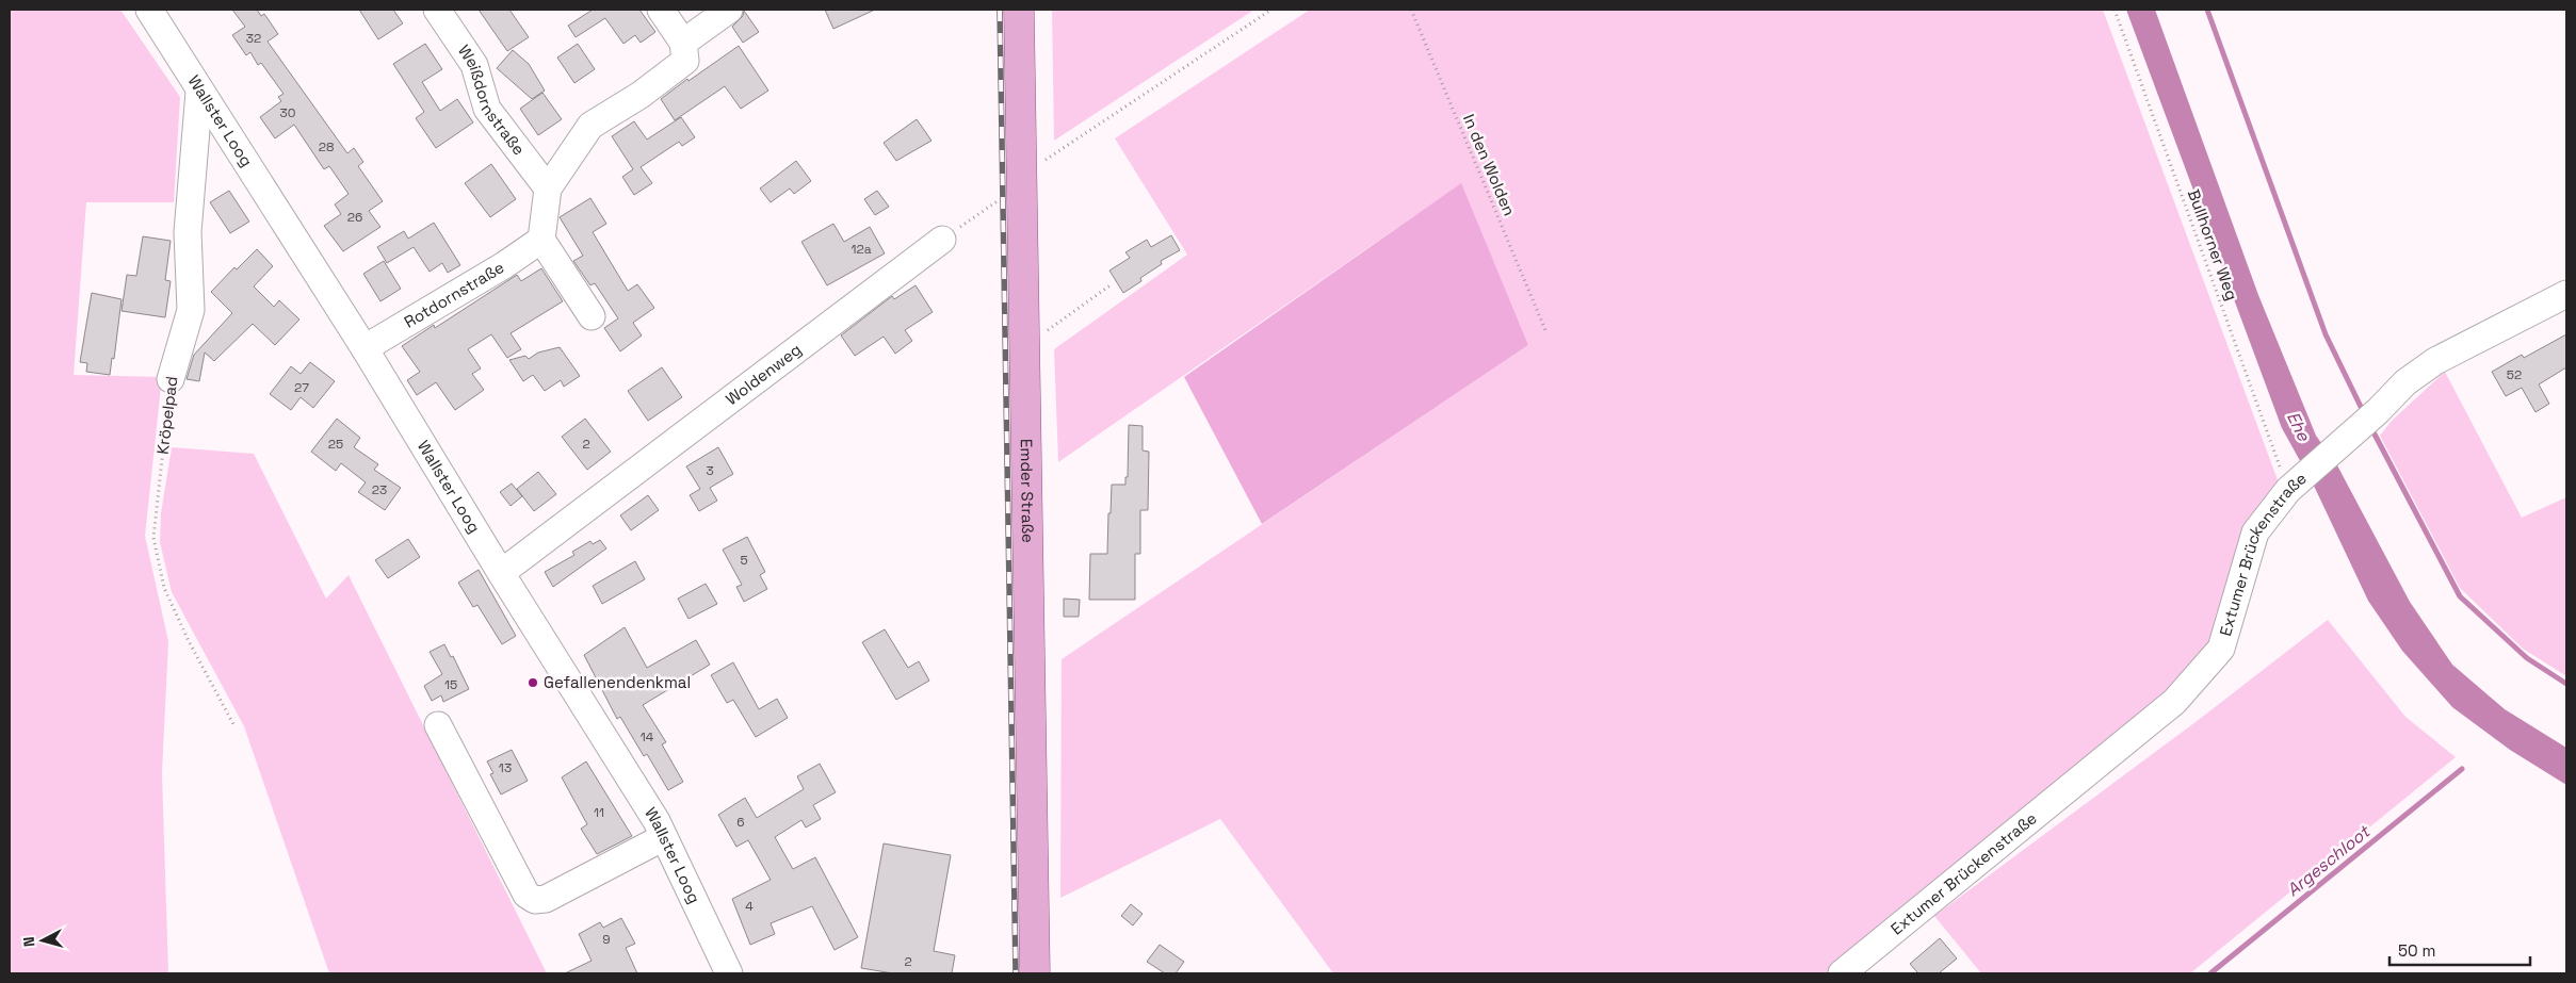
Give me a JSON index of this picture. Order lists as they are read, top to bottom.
{
  "streets": {
    "main road": ["Emder Straße"],
    "street": [
      "Weißdornstraße",
      "Wallster Loog",
      "Rotdornstraße",
      "Woldenweg",
      "Kröpelpad",
      "Extumer Brückenstraße"
    ],
    "path": ["In den Wolden", "Bullhorner Weg"]
  },
  "crossings": [
    ["Wallster Loog", "Rotdornstraße"],
    ["Wallster Loog", "Woldenweg"],
    ["Wallster Loog", "Kröpelpad"],
    ["Bullhorner Weg", "Extumer Brückenstraße"]
  ],
  "water": ["Ehe", "Argeschloot"],
  "places": ["Gefallenendenkmal"],
  "house_numbers": [
    "32",
    "30",
    "28",
    "26",
    "12a",
    "52",
    "27",
    "25",
    "2",
    "3",
    "23",
    "5",
    "15",
    "14",
    "13",
    "11",
    "6",
    "4",
    "9",
    "2"
  ],
  "scale_bar": "50 m",
  "north": "left"
}
